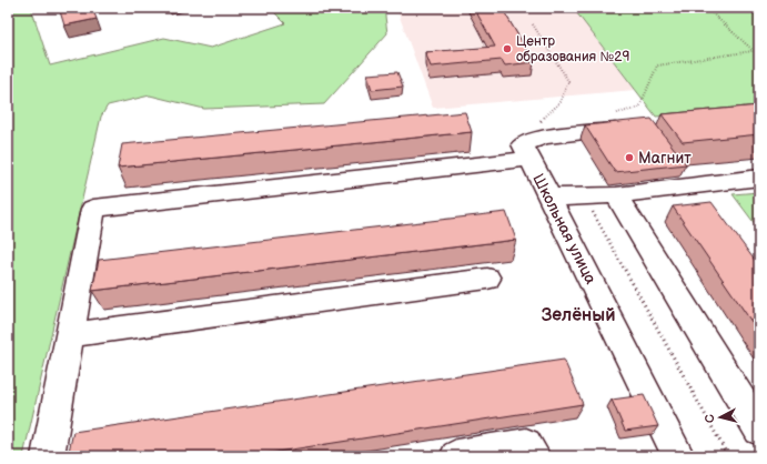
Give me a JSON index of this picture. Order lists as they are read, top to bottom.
{
  "streets": {
    "street": ["Школьная улица"]
  },
  "districts": ["Зелёный"],
  "places": ["Центр образования №29", "Магнит"],
  "north": "left"
}
